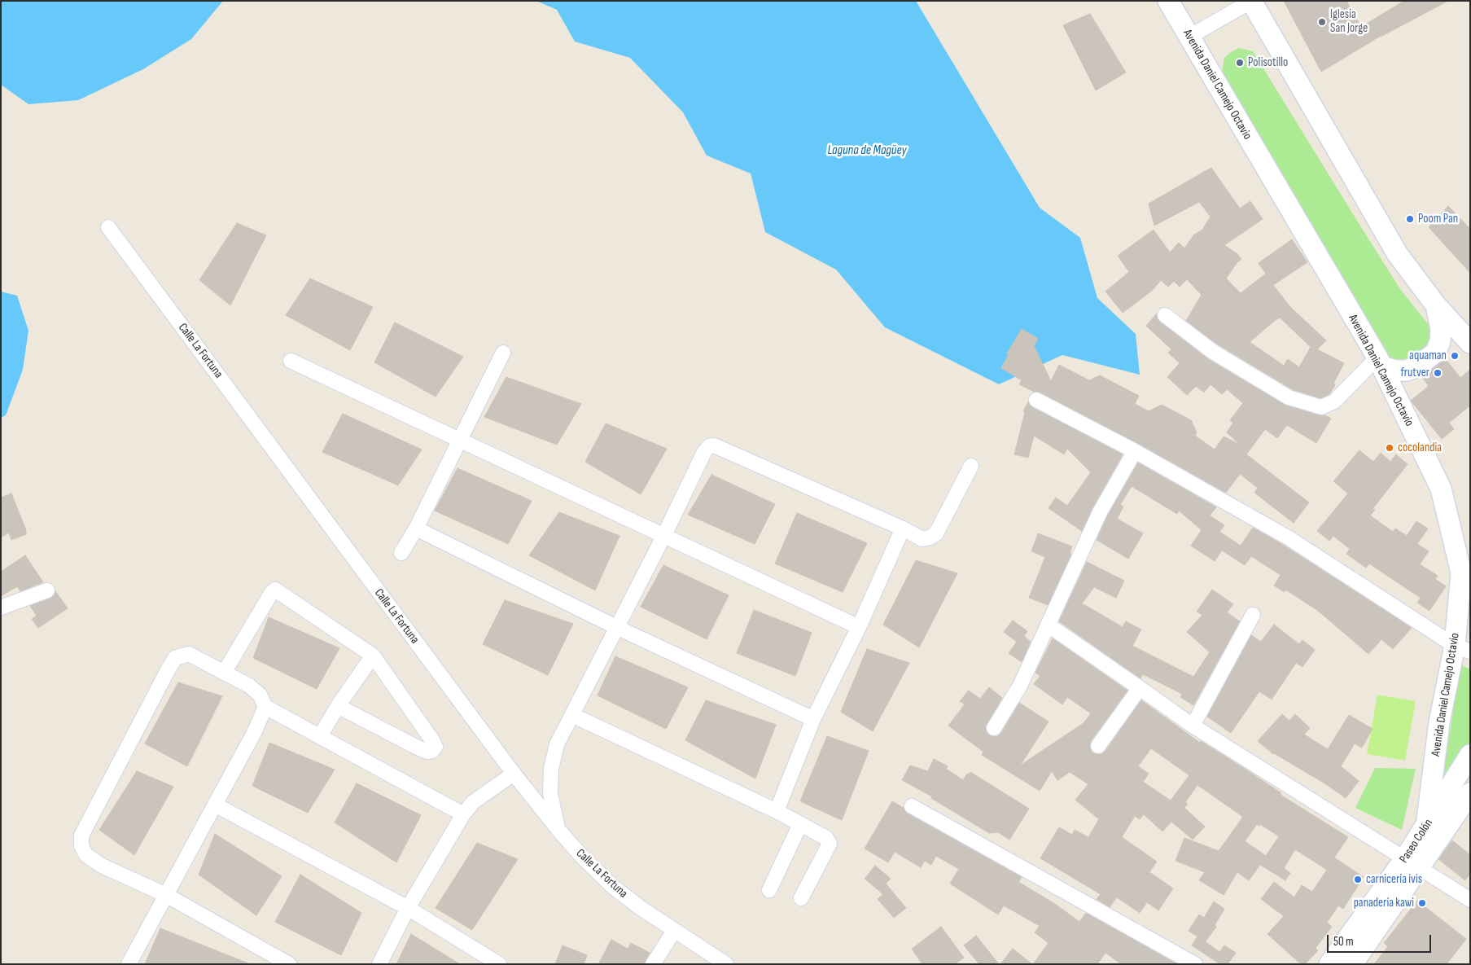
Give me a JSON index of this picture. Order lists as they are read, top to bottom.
{
  "streets": {
    "main road": ["Avenida Daniel Camejo Octavio", "Paseo Colón"],
    "street": ["Calle La Fortuna"]
  },
  "crossings": [
    ["Avenida Daniel Camejo Octavio", "Paseo Colón"]
  ],
  "water": ["Laguna de Magüey"],
  "places": [
    "Iglesia San Jorge",
    "Polisotillo",
    "Poom Pan",
    "aquaman",
    "frutver",
    "cocolandia",
    "carnicería ivis",
    "panadería kawi"
  ],
  "scale_bar": "50 m"
}
